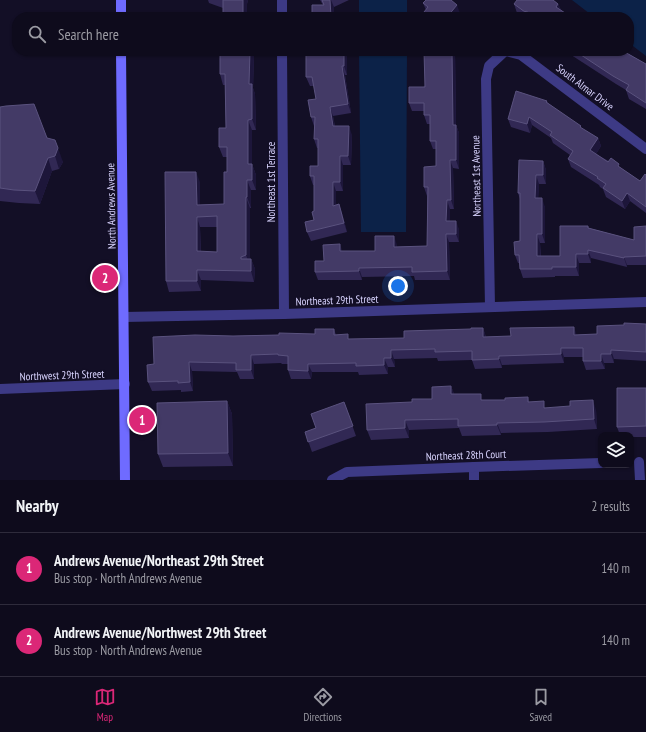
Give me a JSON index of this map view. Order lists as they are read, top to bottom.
{
  "streets": {
    "main road": ["North Andrews Avenue"],
    "street": [
      "South Almar Drive",
      "Northeast 1st Avenue",
      "Northeast 1st Terrace",
      "Northeast 29th Street",
      "Northwest 29th Street",
      "Northeast 28th Court"
    ]
  },
  "crossings": [
    ["Northeast 1st Avenue", "Northeast 29th Street"],
    ["Northeast 1st Terrace", "Northeast 29th Street"],
    ["North Andrews Avenue", "Northeast 29th Street"],
    ["North Andrews Avenue", "Northwest 29th Street"]
  ],
  "page": {
    "search": "Search here",
    "pins": ["2", "1"],
    "heading": ["Nearby", "2 results"],
    "list": [
      {
        "mark": "1",
        "name": "Andrews Avenue/Northeast 29th Street",
        "note": "Bus stop · North Andrews Avenue",
        "value": "140 m"
      },
      {
        "mark": "2",
        "name": "Andrews Avenue/Northwest 29th Street",
        "note": "Bus stop · North Andrews Avenue",
        "value": "140 m"
      }
    ],
    "nav": ["Map", "Directions", "Saved"]
  }
}
